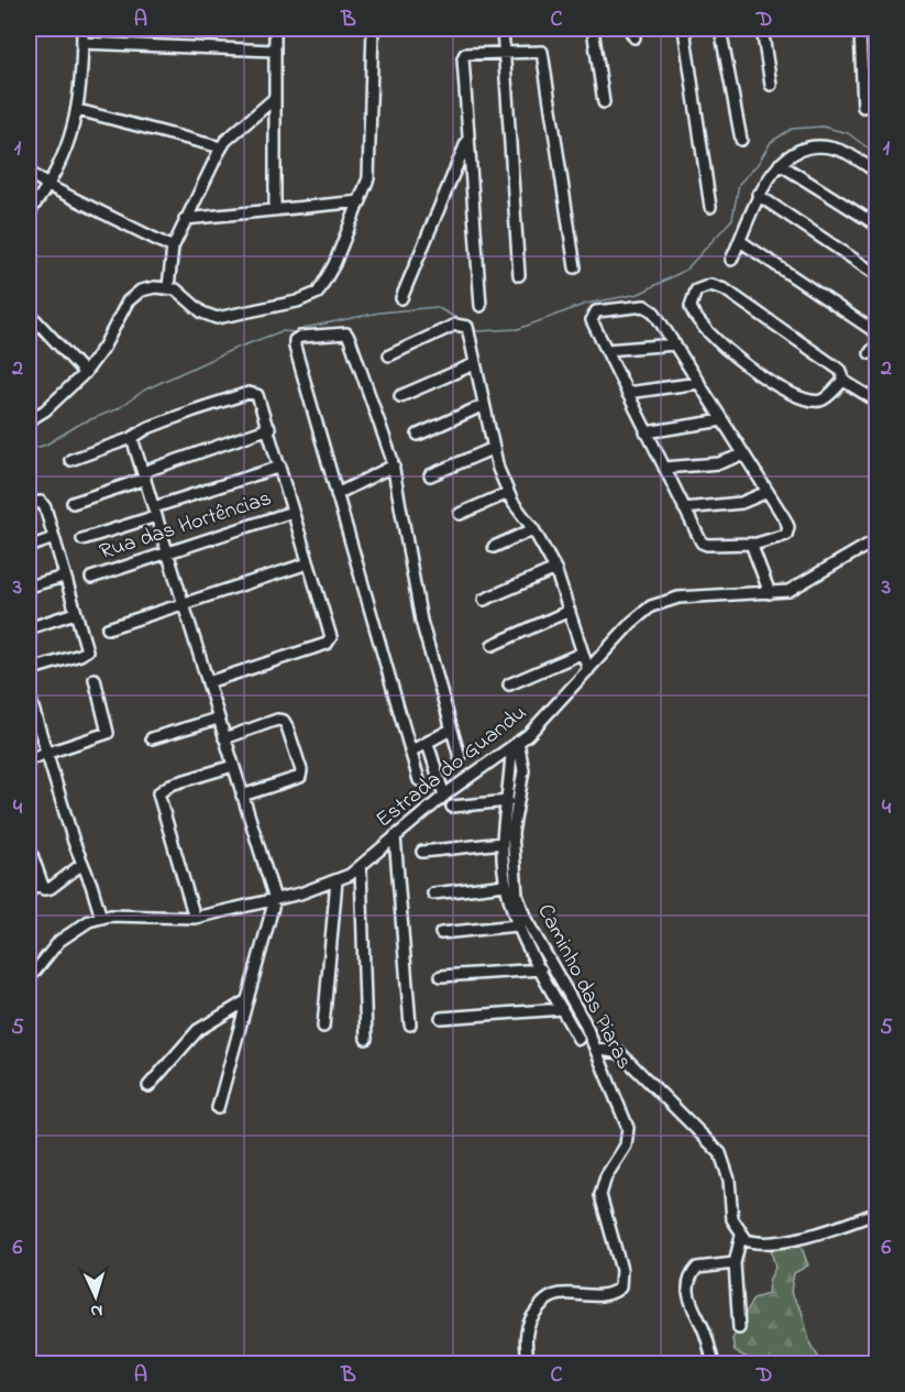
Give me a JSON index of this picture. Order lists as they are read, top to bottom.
{
  "streets": {
    "street": ["Rua das Hortências", "Estrada do Guandu", "Caminho das Piaras"]
  },
  "crossings": [
    ["Estrada do Guandu", "Caminho das Piaras"]
  ],
  "north": "bottom",
  "grid": {
    "columns": [
      "A",
      "B",
      "C",
      "D"
    ],
    "rows": [
      "1",
      "2",
      "3",
      "4",
      "5",
      "6"
    ]
  }
}
